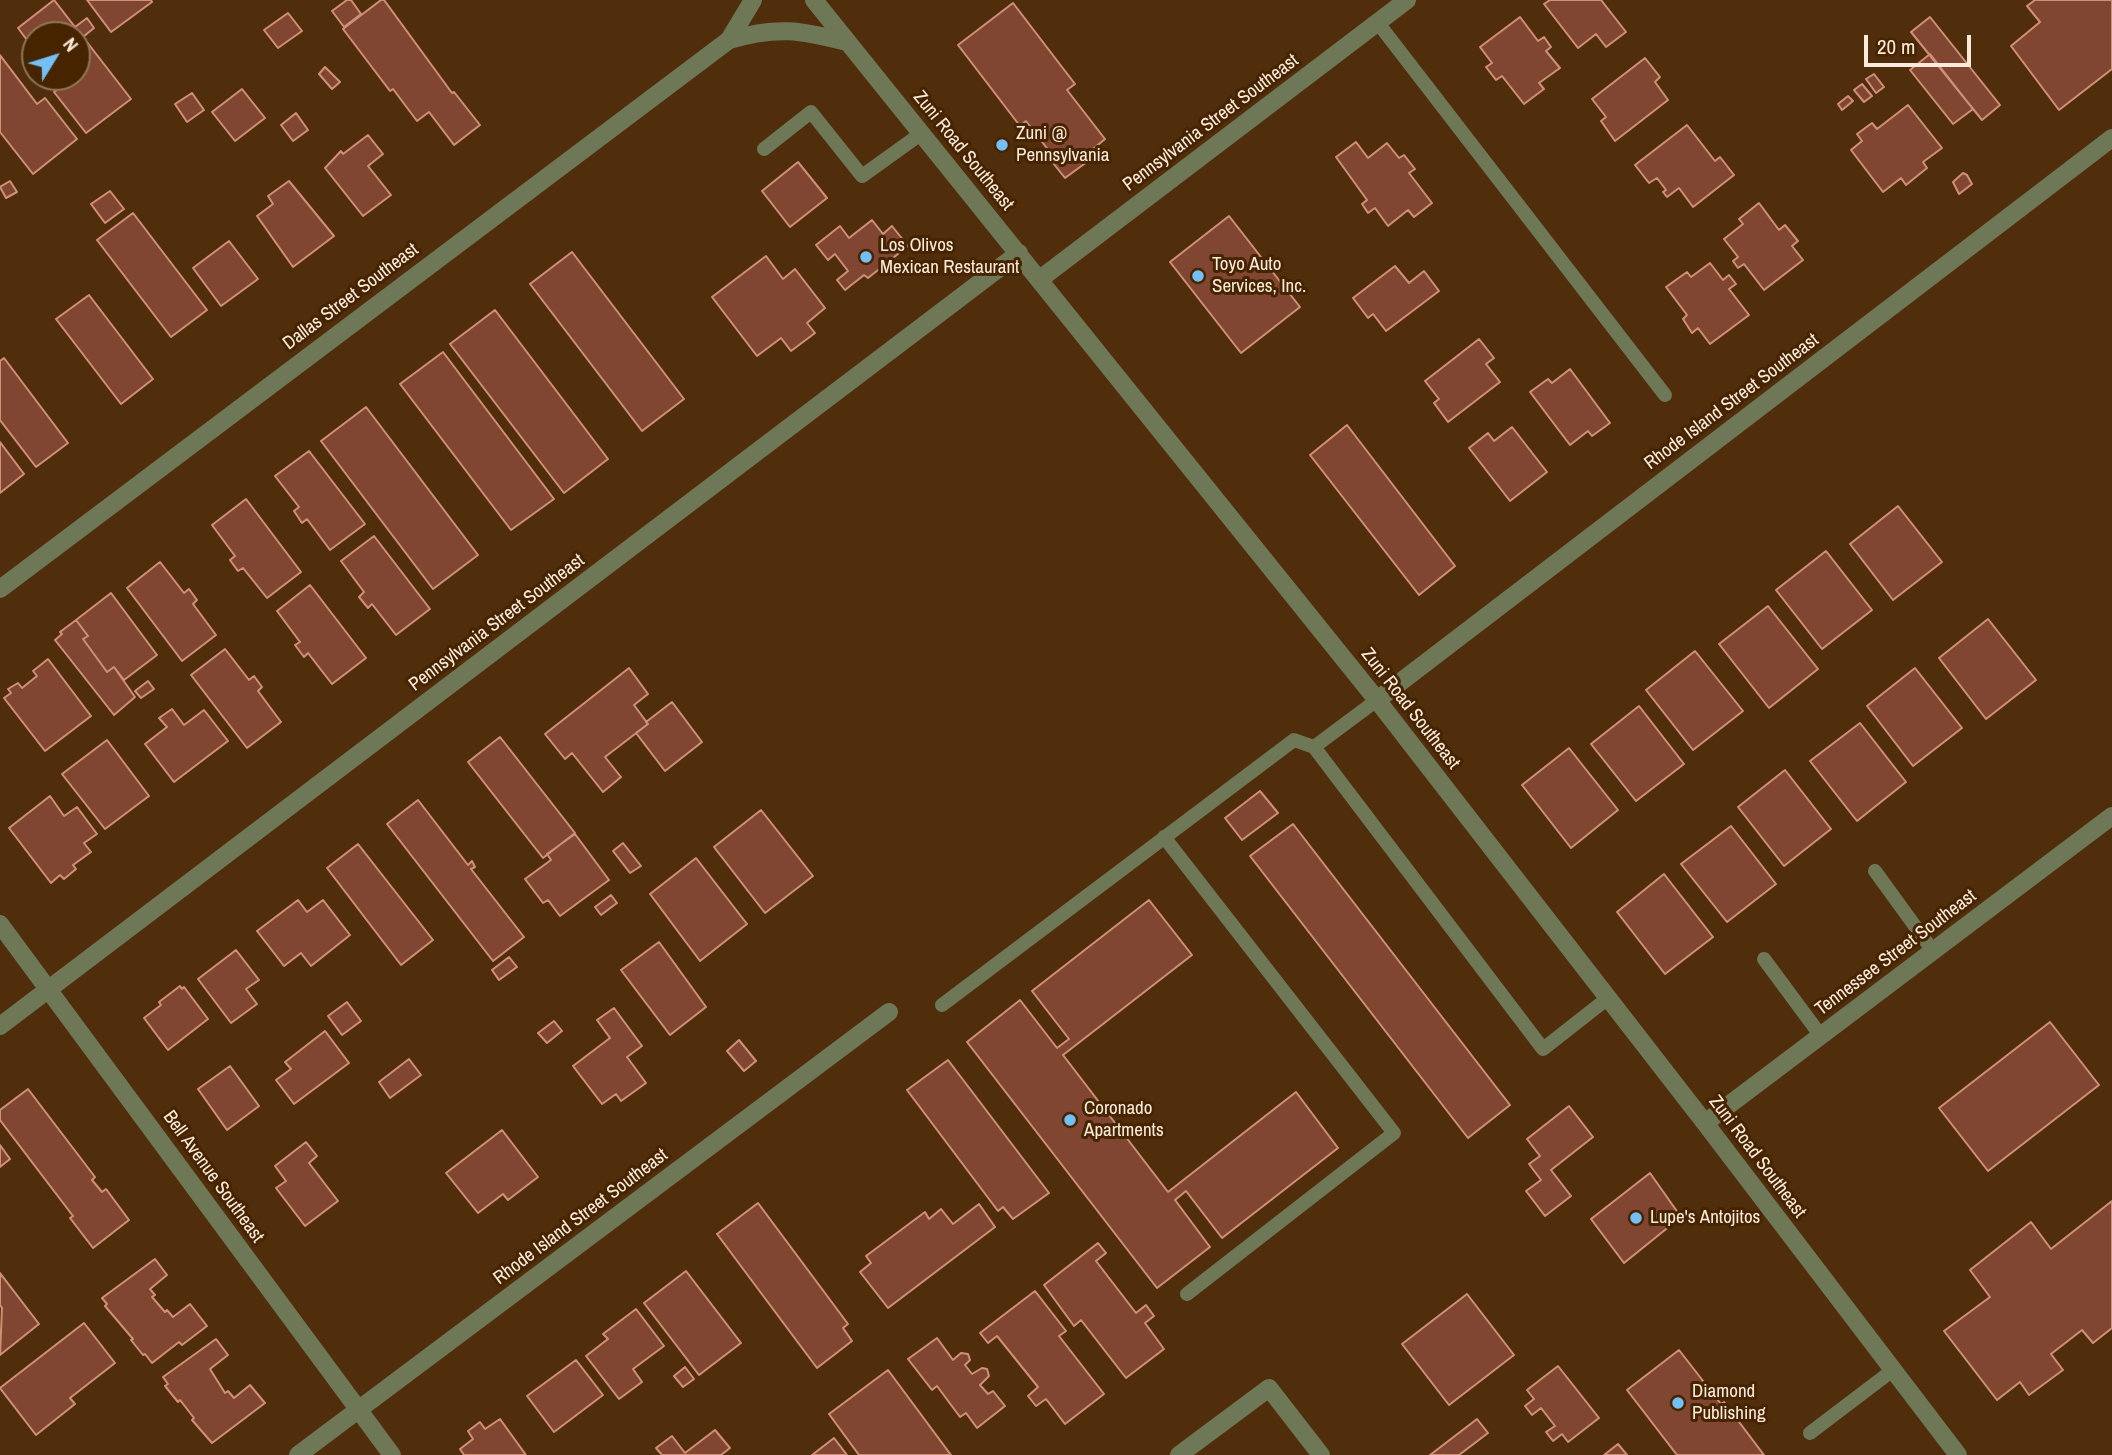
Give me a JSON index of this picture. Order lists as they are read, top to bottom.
{
  "streets": {
    "street": [
      "Pennsylvania Street Southeast",
      "Zuni Road Southeast",
      "Dallas Street Southeast",
      "Rhode Island Street Southeast",
      "Tennessee Street Southeast",
      "Bell Avenue Southeast"
    ]
  },
  "crossings": [
    ["Pennsylvania Street Southeast", "Zuni Road Southeast"],
    ["Pennsylvania Street Southeast", "Bell Avenue Southeast"],
    ["Zuni Road Southeast", "Dallas Street Southeast"],
    ["Zuni Road Southeast", "Rhode Island Street Southeast"],
    ["Zuni Road Southeast", "Tennessee Street Southeast"],
    ["Rhode Island Street Southeast", "Bell Avenue Southeast"]
  ],
  "places": [
    "Zuni @ Pennsylvania",
    "Los Olivos Mexican Restaurant",
    "Toyo Auto Services, Inc.",
    "Coronado Apartments",
    "Lupe's Antojitos",
    "Diamond Publishing"
  ],
  "scale_bar": "20 m",
  "north": "top right"
}
